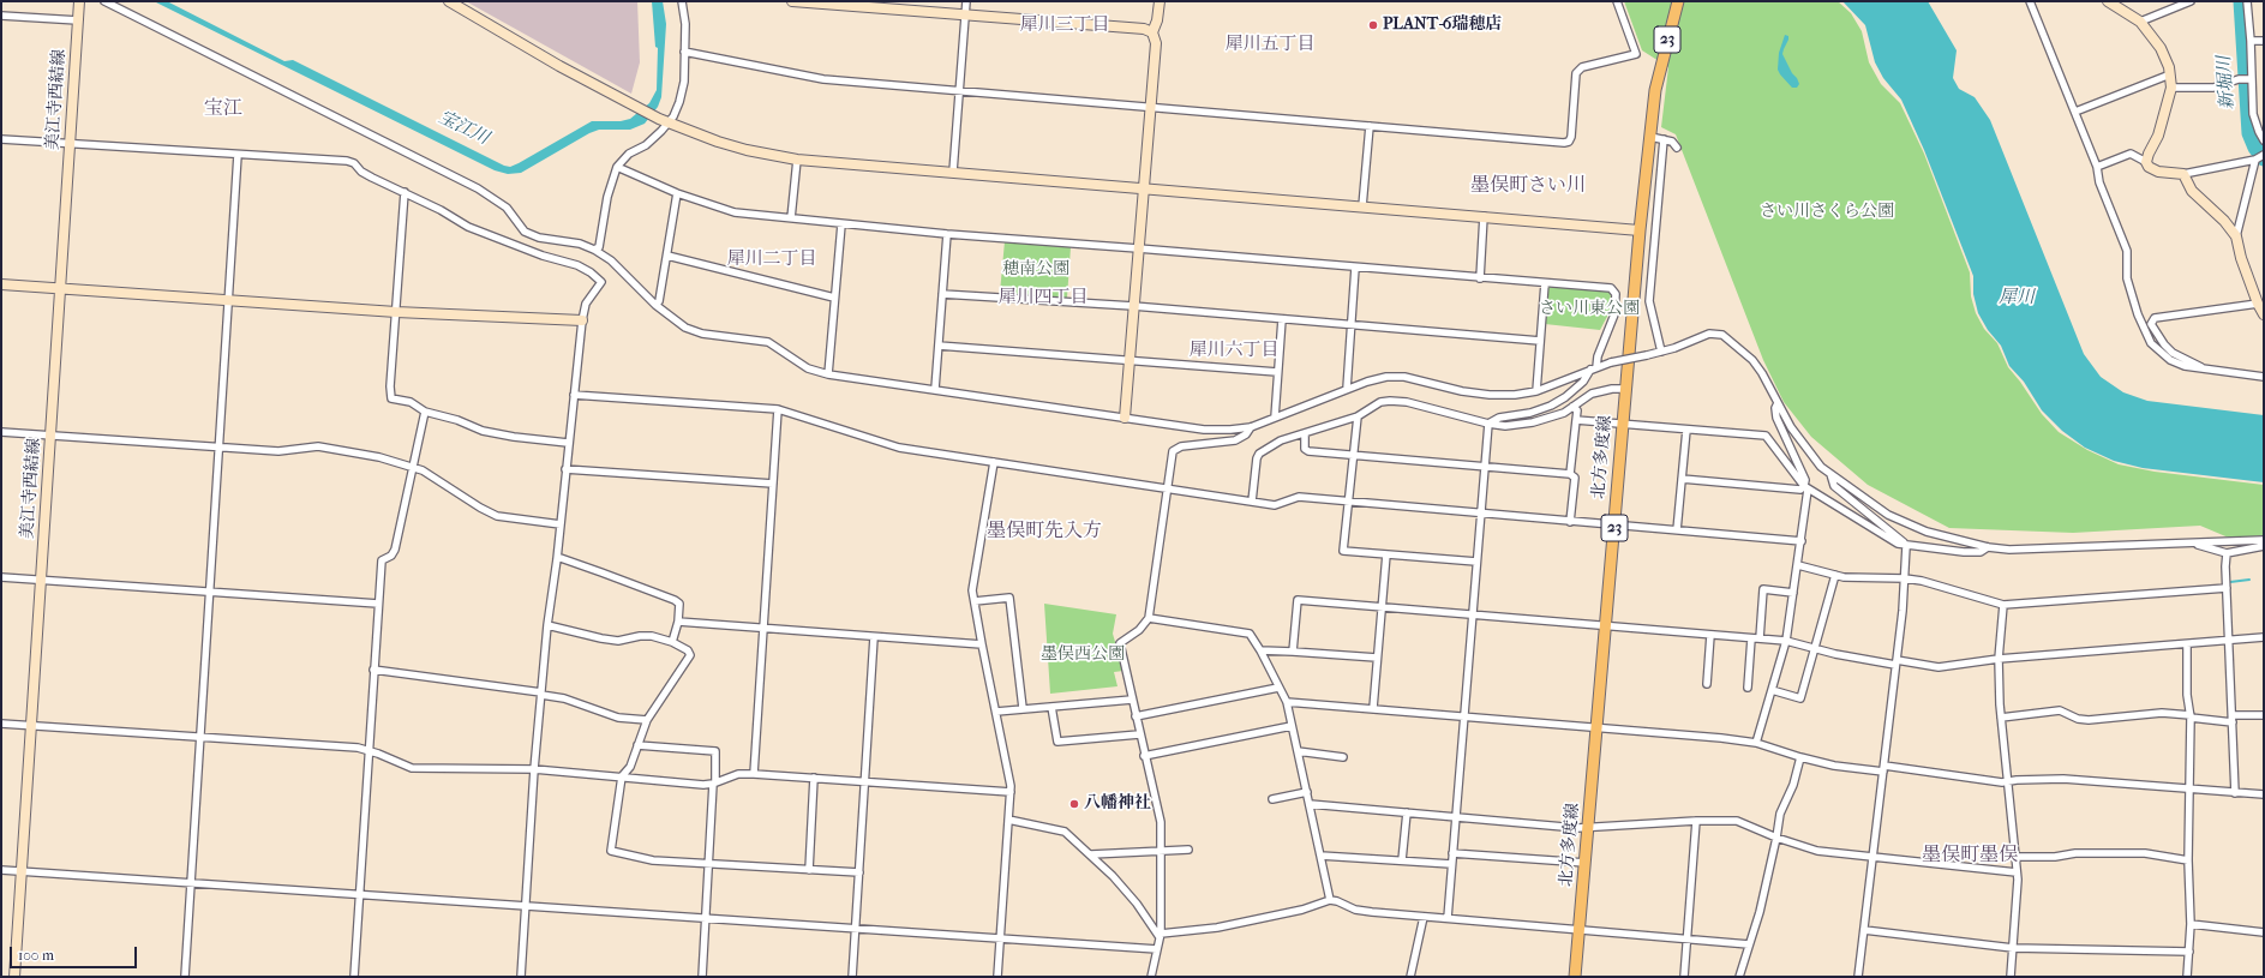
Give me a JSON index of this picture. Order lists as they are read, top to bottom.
{
  "streets": {
    "main road": ["23", "北方多度線"],
    "street": ["美江寺西結線"]
  },
  "districts": [
    "犀川三丁目",
    "犀川五丁目",
    "宝江",
    "墨俣町さい川",
    "犀川二丁目",
    "犀川四丁目",
    "犀川六丁目",
    "墨俣町先入方",
    "墨俣町墨俣"
  ],
  "water": ["新堀川", "宝江川", "犀川"],
  "parks": [
    "さい川さくら公園",
    "穂南公園",
    "さい川東公園",
    "墨俣西公園"
  ],
  "places": ["PLANT-6瑞穂店", "八幡神社"],
  "scale_bar": "100 m"
}
